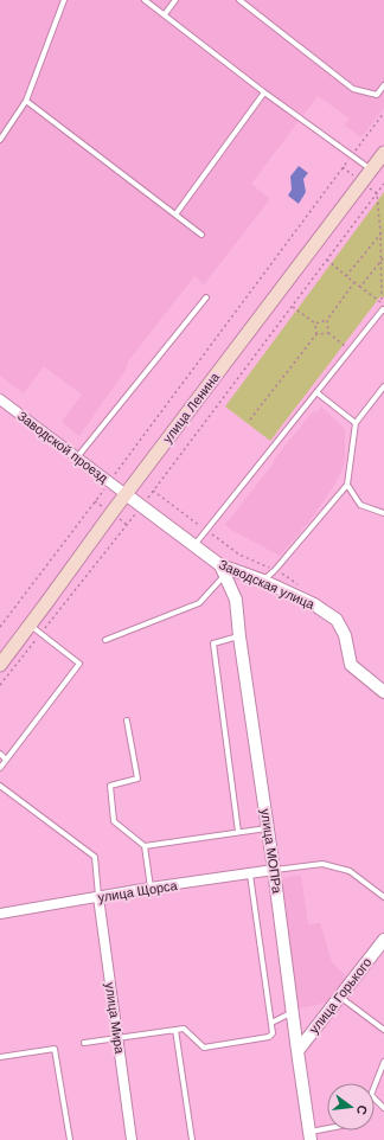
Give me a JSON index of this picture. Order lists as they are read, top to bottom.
{
  "streets": {
    "main road": ["улица Ленина"],
    "street": [
      "Заводской проезд",
      "Заводская улица",
      "улица МОПРа",
      "улица Щорса",
      "улица Горького",
      "улица Мира"
    ]
  },
  "crossings": [
    ["улица Ленина", "Заводской проезд"],
    ["улица Ленина", "Заводская улица"],
    ["Заводской проезд", "Заводская улица"],
    ["Заводская улица", "улица МОПРа"],
    ["улица МОПРа", "улица Щорса"],
    ["улица МОПРа", "улица Горького"],
    ["улица Щорса", "улица Мира"]
  ],
  "north": "right"
}
